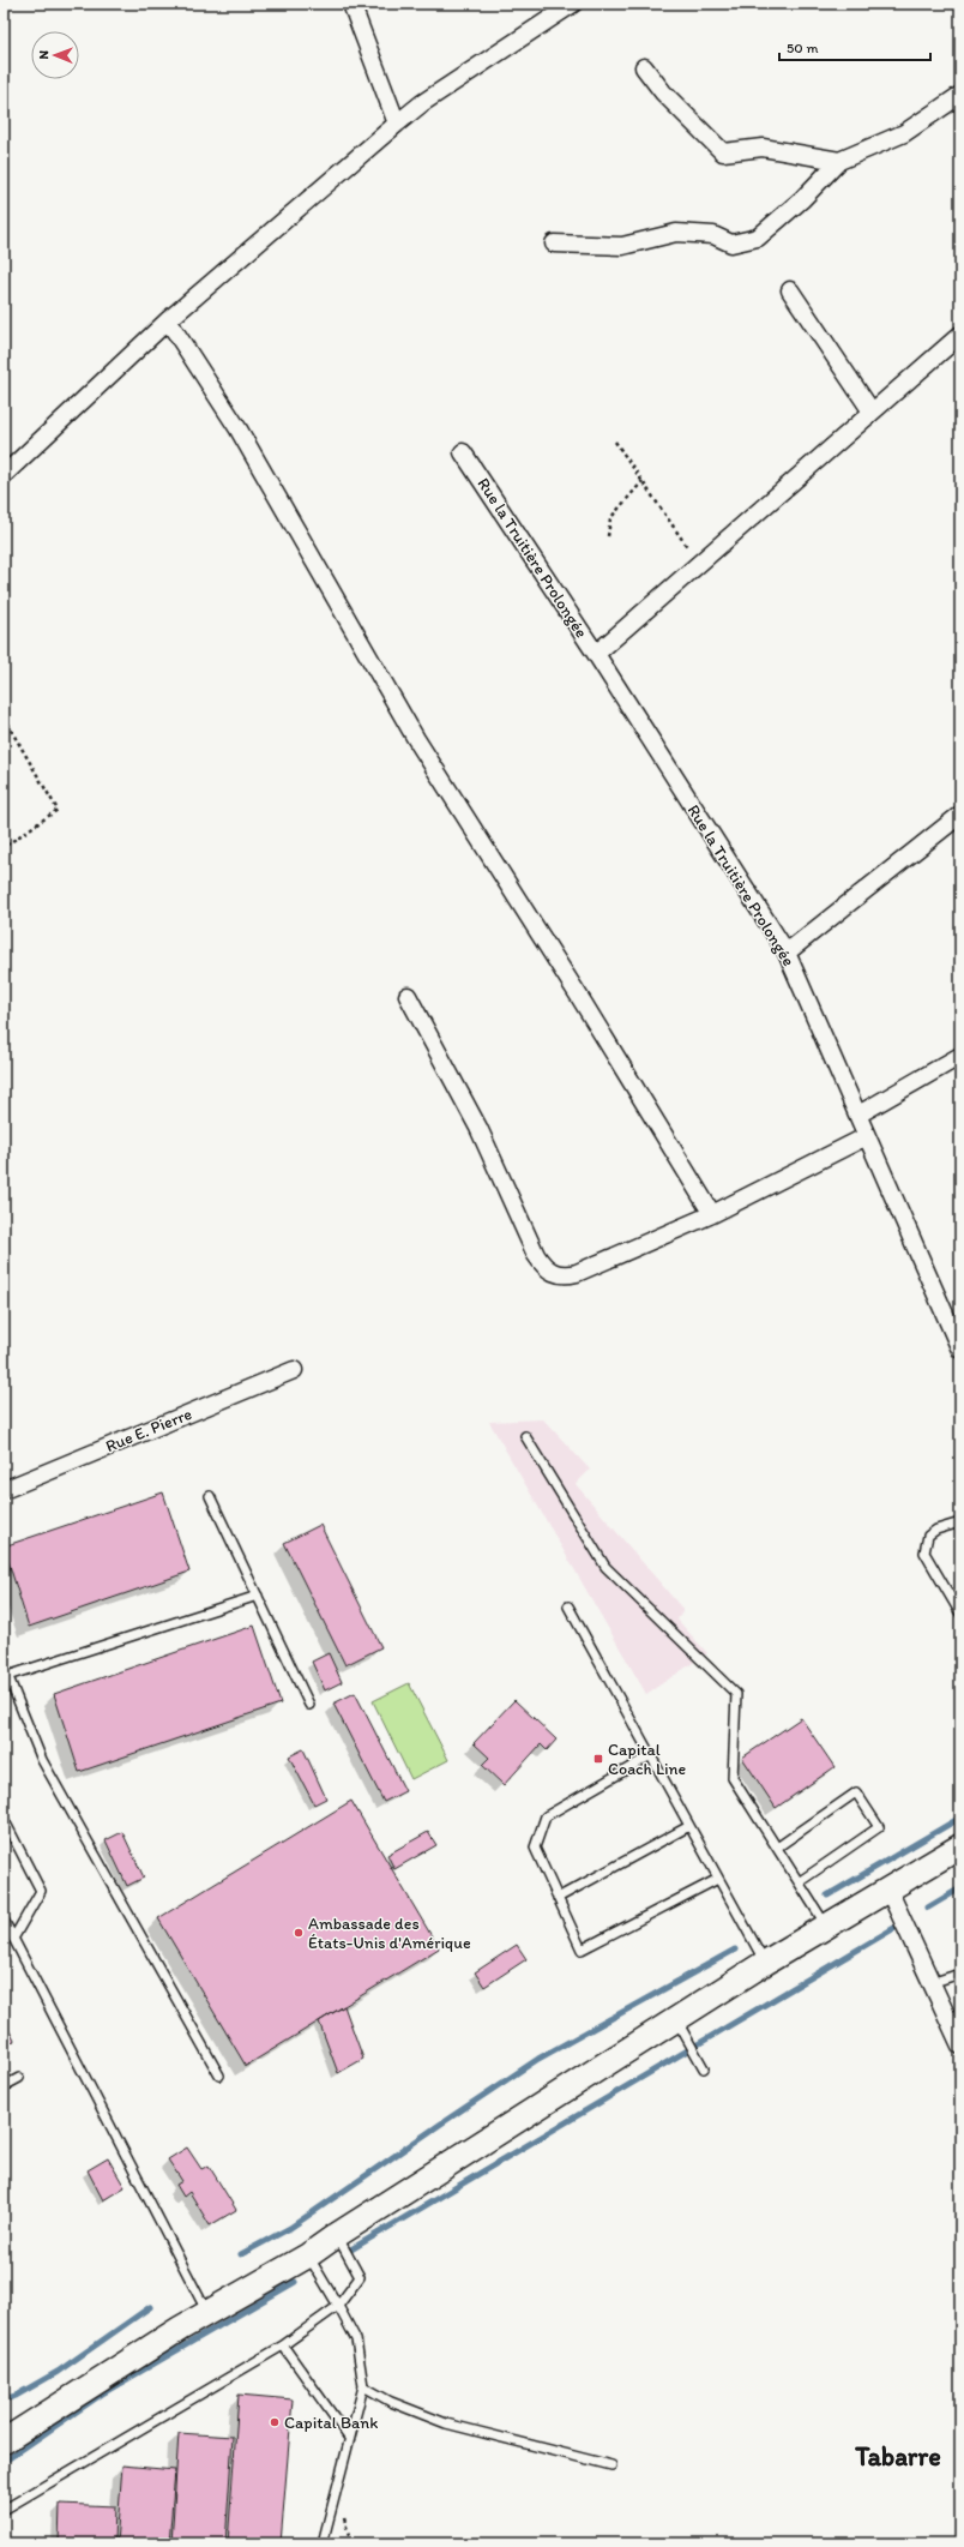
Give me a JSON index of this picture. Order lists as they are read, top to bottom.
{
  "streets": {
    "street": ["Rue la Truitière Prolongée", "Rue E. Pierre"]
  },
  "districts": ["Tabarre"],
  "places": {
    "transit": ["Capital Coach Line"],
    "other": ["Ambassade des États-Unis d'Amérique", "Capital Bank"]
  },
  "scale_bar": "50 m",
  "north": "left"
}
